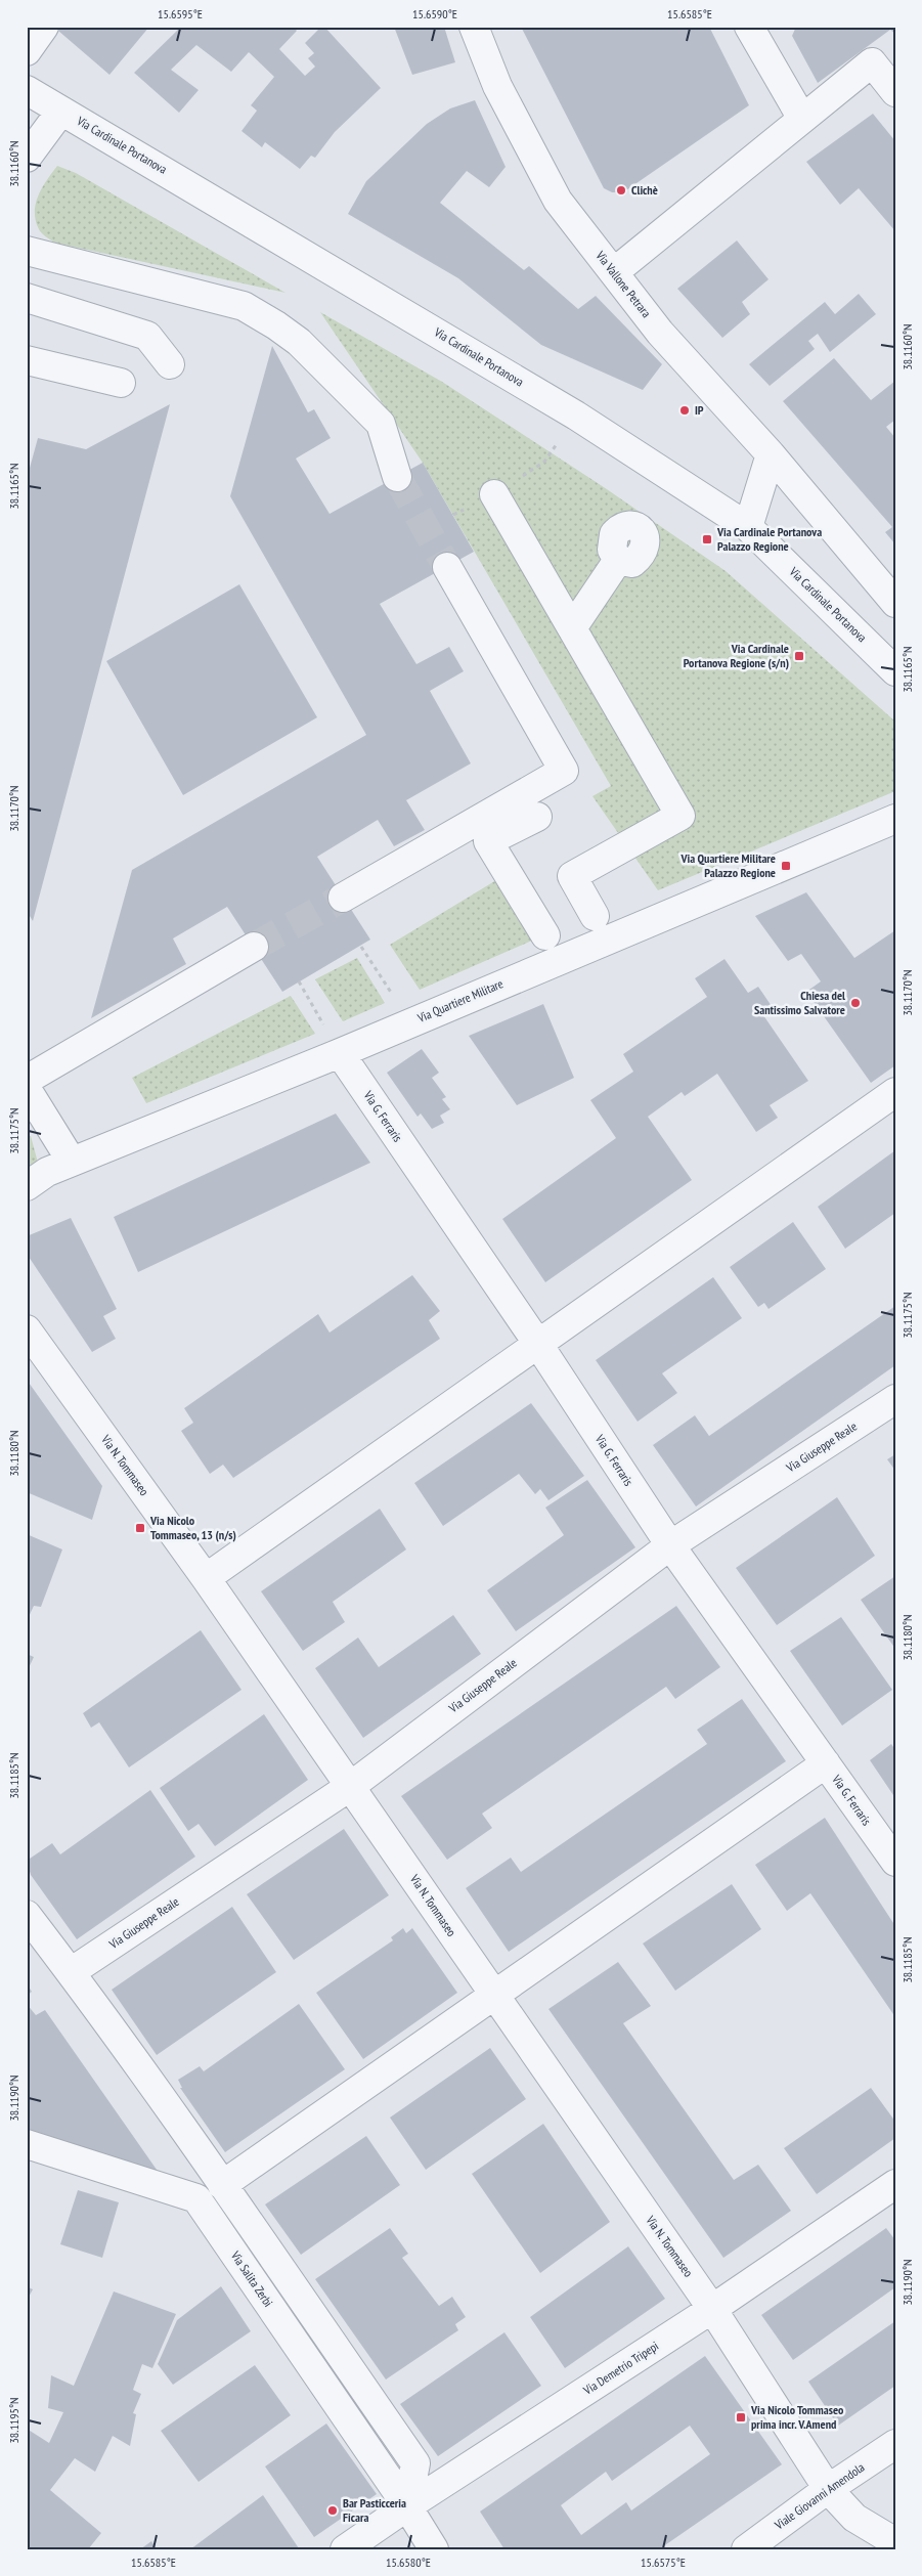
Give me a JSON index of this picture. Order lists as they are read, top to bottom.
{
  "streets": {
    "street": [
      "Via Cardinale Portanova",
      "Via Vallone Petrara",
      "Via Quartiere Militare",
      "Via G. Ferraris",
      "Via Giuseppe Reale",
      "Via N. Tommaseo",
      "Via Salita Zerbi",
      "Via Demetrio Tripepi",
      "Viale Giovanni Amendola"
    ]
  },
  "crossings": [
    ["Via Quartiere Militare", "Via G. Ferraris"],
    ["Via G. Ferraris", "Via Giuseppe Reale"],
    ["Via Giuseppe Reale", "Via N. Tommaseo"],
    ["Via N. Tommaseo", "Via Demetrio Tripepi"],
    ["Via N. Tommaseo", "Viale Giovanni Amendola"],
    ["Via Salita Zerbi", "Via Demetrio Tripepi"]
  ],
  "places": {
    "other": [
      "Clichè",
      "IP",
      "Chiesa del Santissimo Salvatore",
      "Bar Pasticceria Ficara"
    ],
    "transit": [
      "Via Cardinale Portanova Palazzo Regione",
      "Via Cardinale Portanova Regione (s/n)",
      "Via Quartiere Militare Palazzo Regione",
      "Via Nicolo Tommaseo, 13 (n/s)",
      "Via Nicolo Tommaseo prima incr. V.Amend"
    ]
  },
  "coordinates": [
    "15.6595°E",
    "15.6590°E",
    "15.6585°E",
    "38.1160°N",
    "38.1165°N",
    "38.1170°N",
    "38.1175°N",
    "38.1180°N",
    "38.1185°N",
    "38.1190°N",
    "38.1195°N",
    "15.6580°E",
    "15.6575°E"
  ]
}
